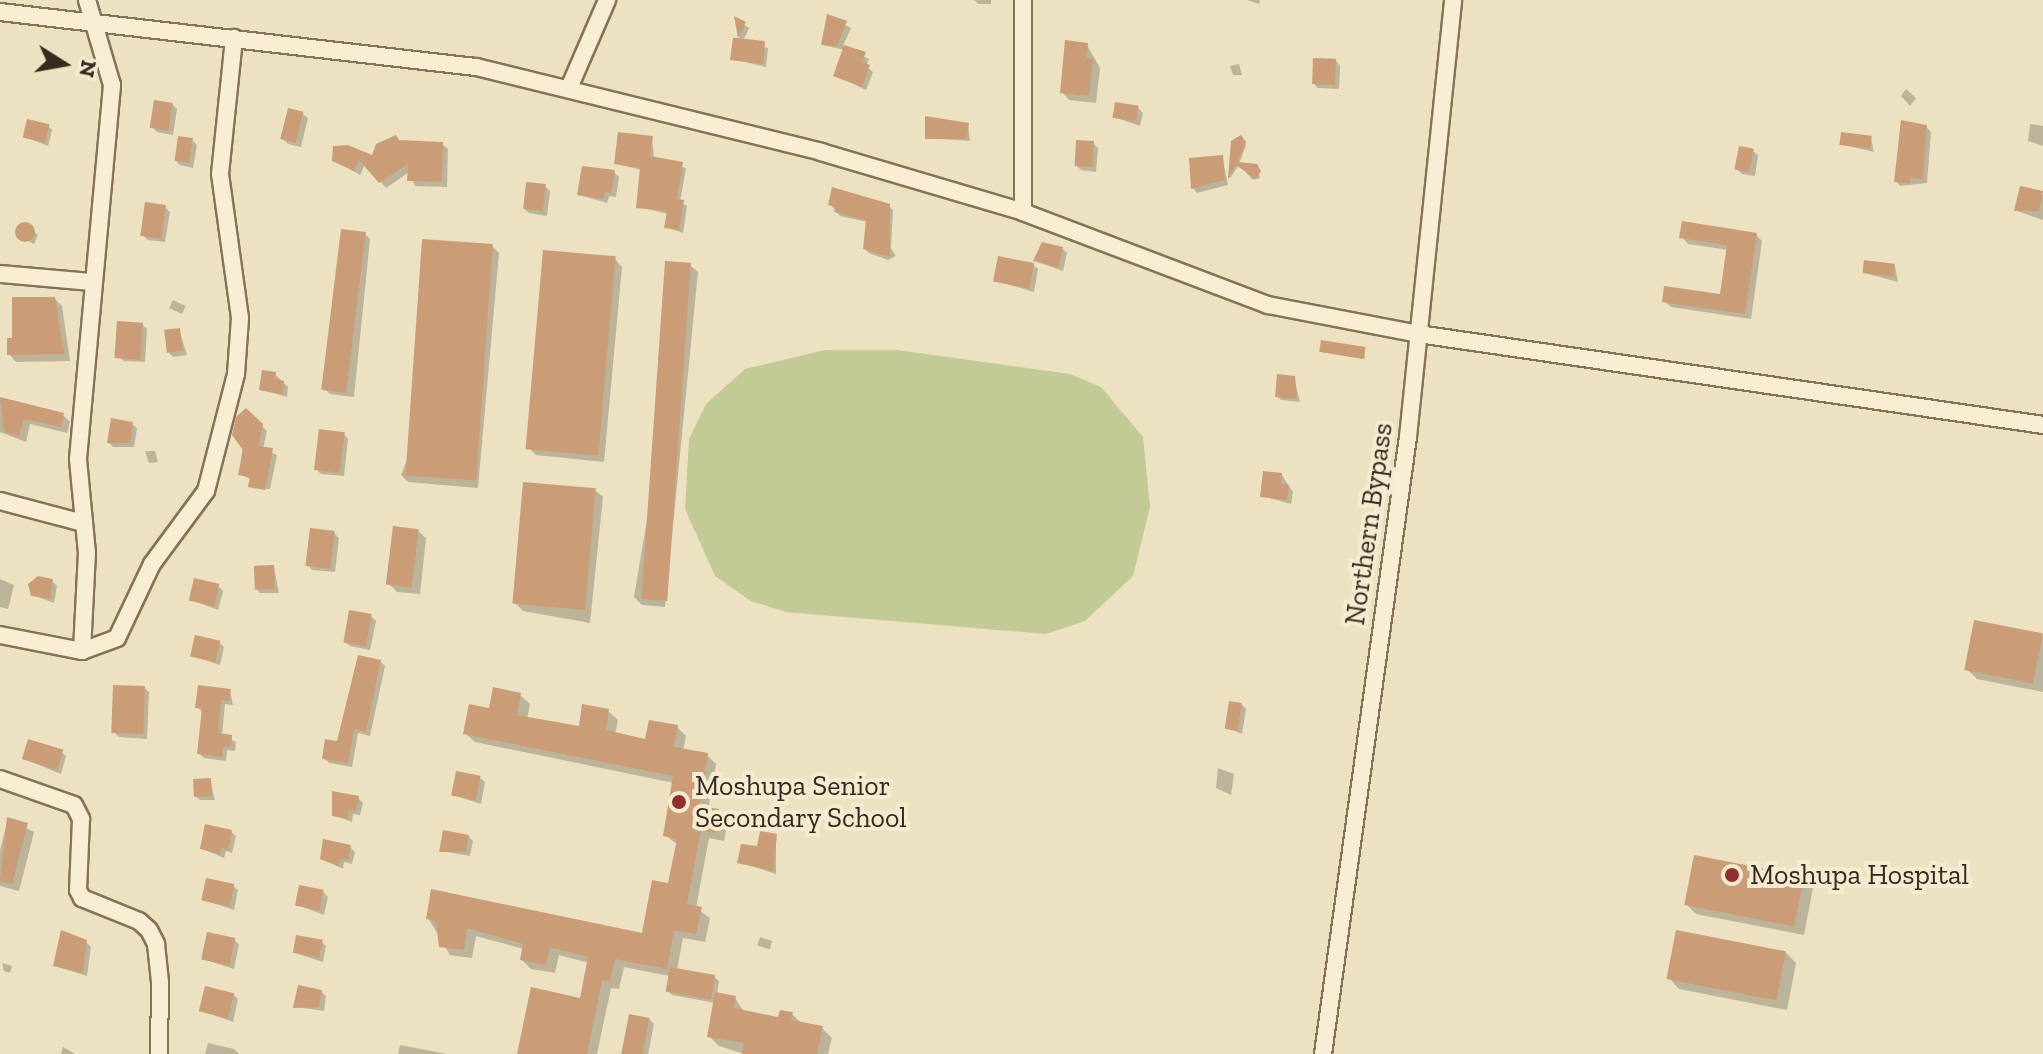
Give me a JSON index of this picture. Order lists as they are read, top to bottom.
{
  "streets": {
    "street": ["Northern Bypass"]
  },
  "places": ["Moshupa Senior Secondary School", "Moshupa Hospital"],
  "north": "right"
}
